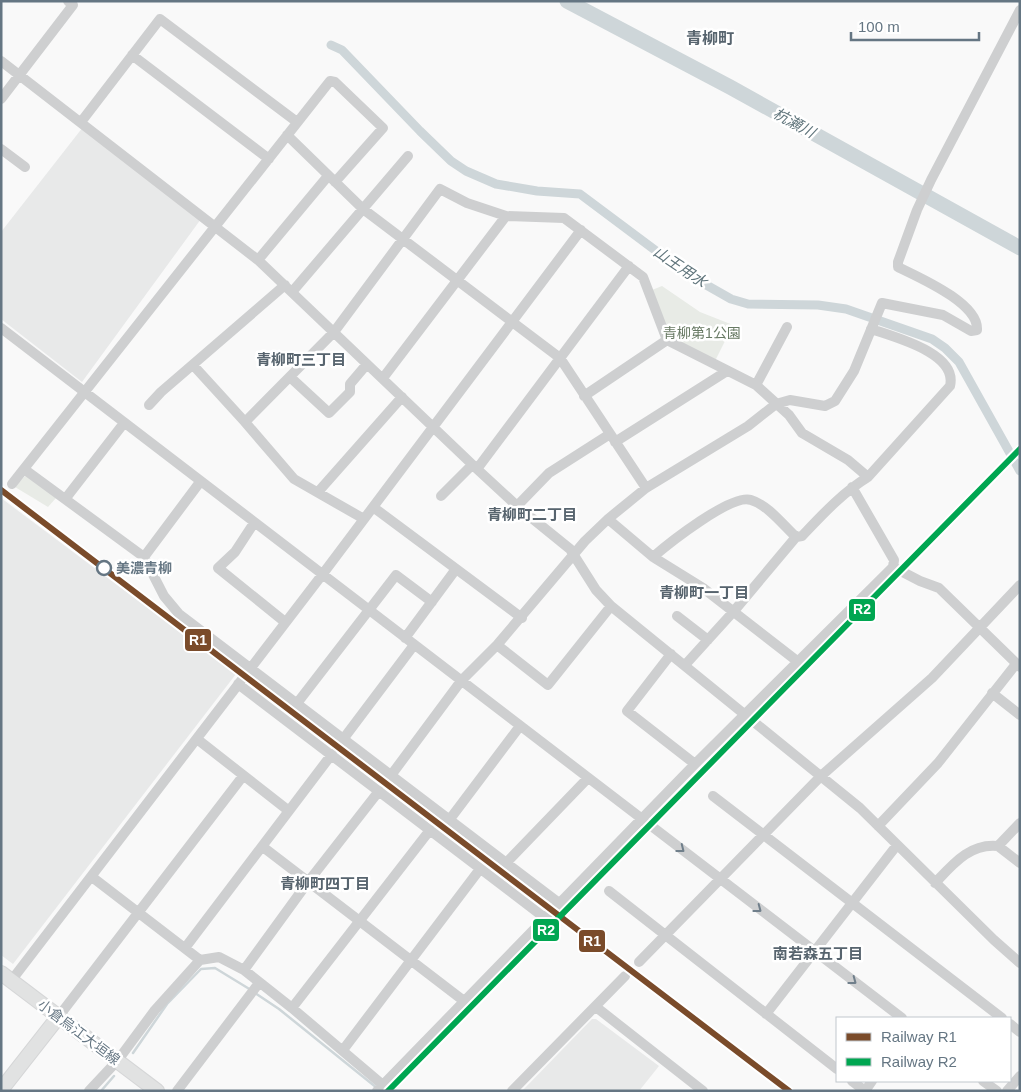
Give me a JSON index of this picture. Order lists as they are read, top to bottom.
{
  "streets": {
    "main road": ["小倉烏江大垣線"]
  },
  "districts": [
    "青柳町",
    "青柳町三丁目",
    "青柳町二丁目",
    "青柳町一丁目",
    "青柳町四丁目",
    "南若森五丁目"
  ],
  "water": ["杭瀬川", "山王用水"],
  "parks": ["青柳第1公園"],
  "places": ["美濃青柳"],
  "lines": ["rail line R2", "rail line R1"],
  "legend": ["Railway R1", "Railway R2"],
  "scale_bar": "100 m"
}
